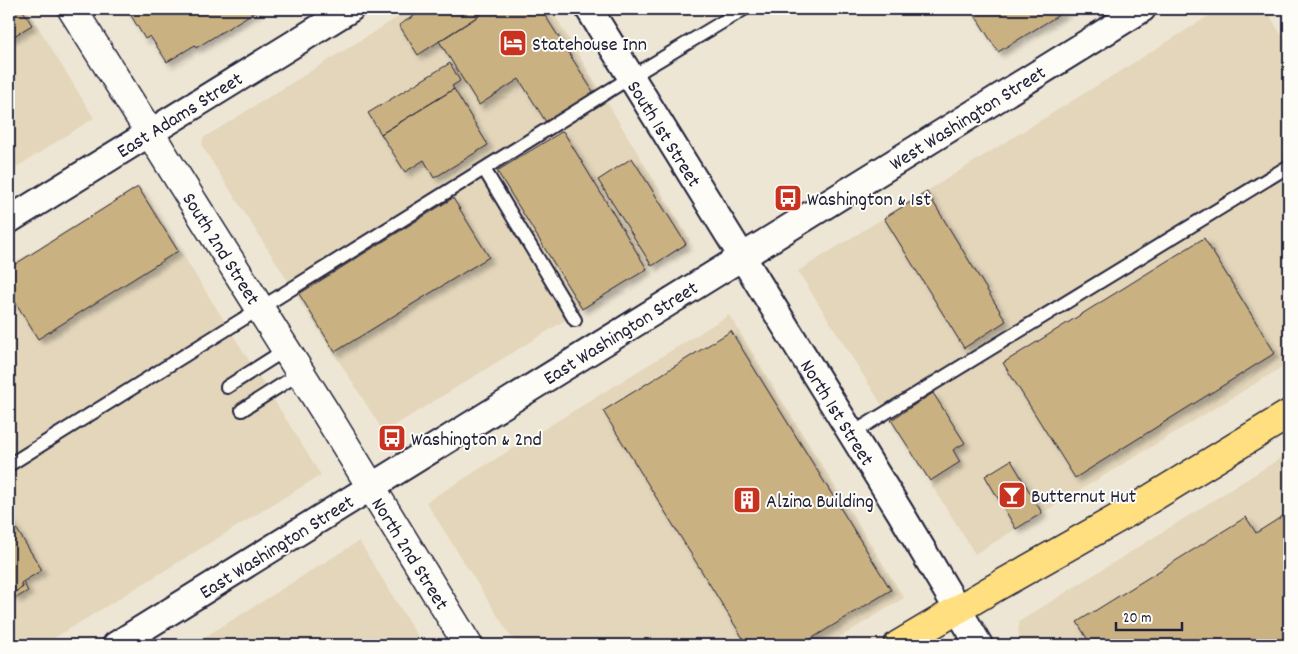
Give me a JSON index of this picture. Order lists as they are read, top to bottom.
{
  "streets": {
    "main road": ["South 2nd Street", "North 2nd Street"],
    "street": [
      "East Adams Street",
      "West Washington Street",
      "South 1st Street",
      "East Washington Street",
      "North 1st Street"
    ]
  },
  "crossings": [
    ["East Adams Street", "South 2nd Street"],
    ["West Washington Street", "South 1st Street"],
    ["West Washington Street", "East Washington Street"],
    ["West Washington Street", "North 1st Street"],
    ["South 1st Street", "East Washington Street"],
    ["South 1st Street", "North 1st Street"],
    ["South 2nd Street", "East Washington Street"],
    ["South 2nd Street", "North 2nd Street"],
    ["East Washington Street", "North 1st Street"],
    ["East Washington Street", "North 2nd Street"]
  ],
  "places": {
    "hotel": ["Statehouse Inn"],
    "bus stop": ["Washington & 1st", "Washington & 2nd"],
    "bar": ["Butternut Hut"],
    "building": ["Alzina Building"]
  },
  "scale_bar": "20 m"
}
